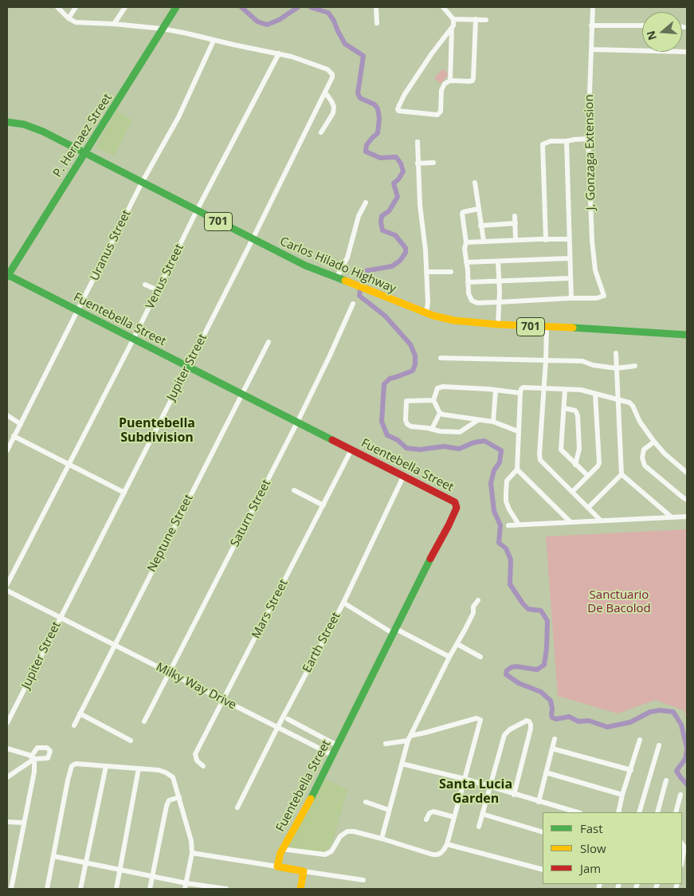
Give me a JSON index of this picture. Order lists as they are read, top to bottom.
{
  "streets": {
    "main road": [
      "P. Hernaez Street",
      "701",
      "Carlos Hilado Highway",
      "Fuentebella Street"
    ],
    "street": [
      "J. Gonzaga Extension",
      "Uranus Street",
      "Venus Street",
      "Jupiter Street",
      "Saturn Street",
      "Neptune Street",
      "Mars Street",
      "Earth Street",
      "Milky Way Drive"
    ]
  },
  "crossings": [
    ["P. Hernaez Street", "Carlos Hilado Highway"],
    ["P. Hernaez Street", "Fuentebella Street"],
    ["Uranus Street", "Carlos Hilado Highway"],
    ["Uranus Street", "Fuentebella Street"],
    ["Carlos Hilado Highway", "Venus Street"],
    ["Carlos Hilado Highway", "Jupiter Street"],
    ["Venus Street", "Fuentebella Street"],
    ["Venus Street", "Jupiter Street"],
    ["Fuentebella Street", "Jupiter Street"],
    ["Fuentebella Street", "Saturn Street"],
    ["Fuentebella Street", "Neptune Street"],
    ["Fuentebella Street", "Mars Street"],
    ["Fuentebella Street", "Earth Street"],
    ["Fuentebella Street", "Milky Way Drive"],
    ["Jupiter Street", "Milky Way Drive"],
    ["Saturn Street", "Milky Way Drive"],
    ["Neptune Street", "Milky Way Drive"],
    ["Mars Street", "Milky Way Drive"],
    ["Earth Street", "Milky Way Drive"]
  ],
  "districts": ["Puentebella Subdivision", "Santa Lucia Garden"],
  "parks": ["Sanctuario De Bacolod"],
  "legend": ["Fast", "Slow", "Jam"],
  "north": "left"
}
